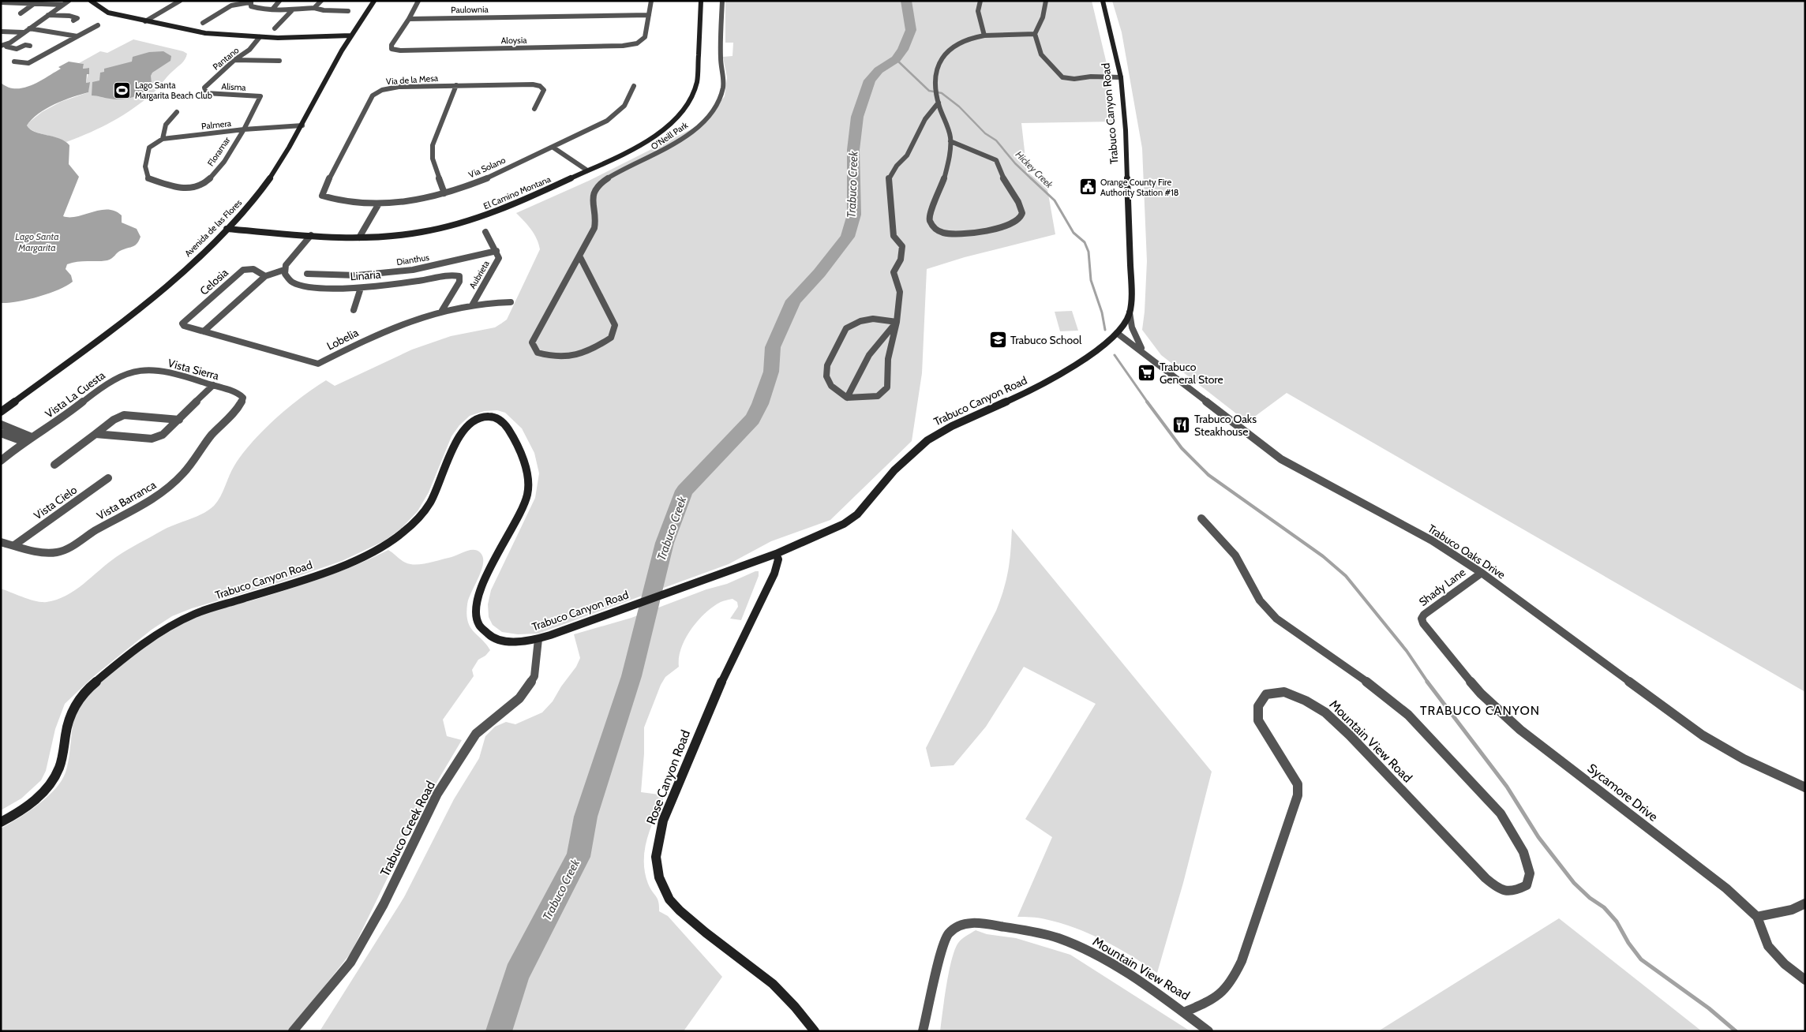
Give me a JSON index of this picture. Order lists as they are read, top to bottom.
{
  "streets": {
    "main road": [
      "Trabuco Canyon Road",
      "El Camino Montana",
      "Avenida de las Flores",
      "Rose Canyon Road"
    ],
    "street": [
      "Paulownia",
      "Aloysia",
      "Pantano",
      "Via de la Mesa",
      "Alisma",
      "Palmera",
      "O'Neill Park",
      "Floramar",
      "Via Solano",
      "Dianthus",
      "Aubrieta",
      "Linaria",
      "Celosia",
      "Lobelia",
      "Vista Sierra",
      "Vista La Cuesta",
      "Vista Barranca",
      "Vista Cielo",
      "Trabuco Oaks Drive",
      "Shady Lane",
      "Mountain View Road",
      "Sycamore Drive",
      "Trabuco Creek Road"
    ]
  },
  "crossings": [
    ["Paulownia", "Aloysia"],
    ["Pantano", "Alisma"],
    ["Via de la Mesa", "Via Solano"],
    ["Alisma", "Floramar"],
    ["Trabuco Canyon Road", "Trabuco Oaks Drive"],
    ["Trabuco Canyon Road", "Rose Canyon Road"],
    ["Trabuco Canyon Road", "Trabuco Creek Road"],
    ["Palmera", "Floramar"],
    ["Palmera", "Avenida de las Flores"],
    ["El Camino Montana", "Avenida de las Flores"],
    ["Dianthus", "Aubrieta"],
    ["Aubrieta", "Lobelia"],
    ["Linaria", "Lobelia"],
    ["Celosia", "Lobelia"],
    ["Vista Sierra", "Vista La Cuesta"],
    ["Vista Sierra", "Vista Barranca"],
    ["Vista Barranca", "Vista Cielo"],
    ["Trabuco Oaks Drive", "Shady Lane"],
    ["Shady Lane", "Sycamore Drive"]
  ],
  "districts": ["TRABUCO CANYON"],
  "water": ["Hickey Creek", "Trabuco Creek", "Lago Santa Margarita"],
  "places": {
    "sports": ["Lago Santa Margarita Beach Club"],
    "public building": ["Orange County Fire Authority Station #18"],
    "school or university": ["Trabuco School"],
    "supermarket": ["Trabuco General Store"],
    "restaurant": ["Trabuco Oaks Steakhouse"]
  }
}
